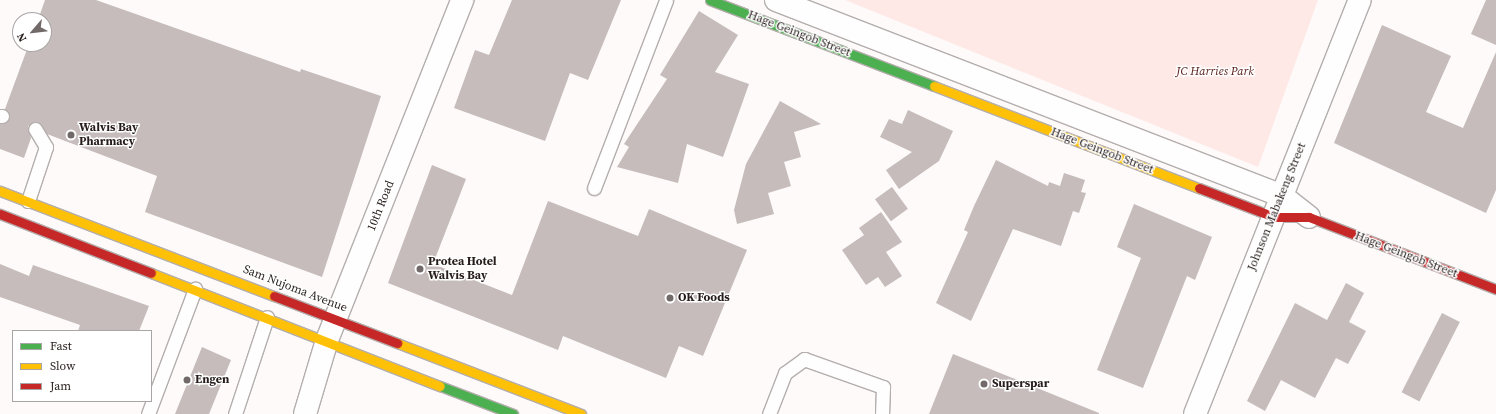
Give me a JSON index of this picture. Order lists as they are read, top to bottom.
{
  "streets": {
    "main road": ["Hage Geingob Street", "Sam Nujoma Avenue"],
    "street": ["10th Road", "Johnson Mabakeng Street"]
  },
  "crossings": [
    ["Hage Geingob Street", "Johnson Mabakeng Street"],
    ["10th Road", "Sam Nujoma Avenue"]
  ],
  "parks": ["JC Harries Park"],
  "places": [
    "Walvis Bay Pharmacy",
    "Protea Hotel Walvis Bay",
    "OK Foods",
    "Engen",
    "Superspar"
  ],
  "legend": ["Fast", "Slow", "Jam"],
  "north": "bottom left"
}
